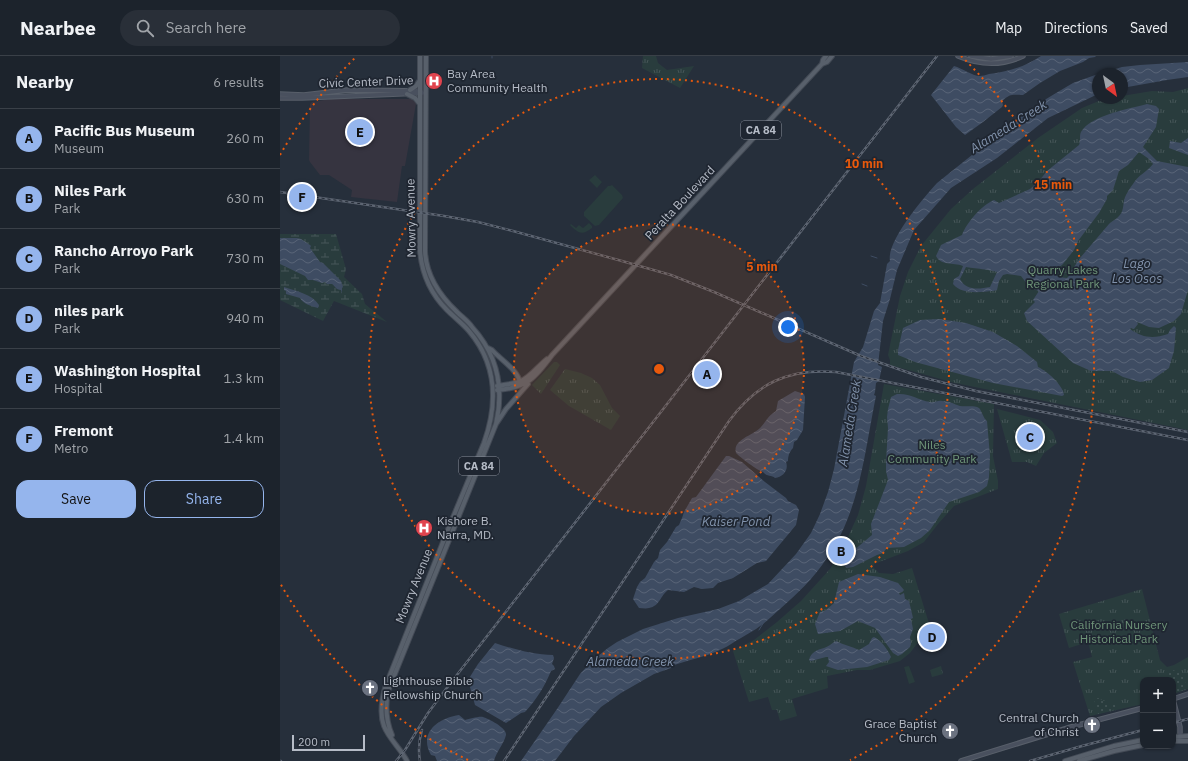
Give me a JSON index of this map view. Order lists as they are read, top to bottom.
{
  "streets": {
    "main road": [
      "Civic Center Drive",
      "CA 84",
      "Peralta Boulevard",
      "Mowry Avenue"
    ]
  },
  "crossings": [
    ["Civic Center Drive", "Mowry Avenue"],
    ["Peralta Boulevard", "Mowry Avenue"]
  ],
  "water": ["Alameda Creek", "Lago Los Osos", "Kaiser Pond"],
  "parks": ["Quarry Lakes Regional Park", "Niles Community Park", "California Nursery Historical Park"],
  "places": {
    "hospital": ["Bay Area Community Health", "Kishore B. Narra, MD."],
    "church": ["Lighthouse Bible Fellowship Church", "Central Church of Christ", "Grace Baptist Church"]
  },
  "scale_bar": "200 m",
  "north": "bottom right",
  "page": {
    "header": "Nearbee",
    "search": "Search here",
    "nav": ["Map", "Directions", "Saved"],
    "heading": ["Nearby", "6 results"],
    "list": [
      {
        "mark": "A",
        "name": "Pacific Bus Museum",
        "note": "Museum",
        "value": "260 m"
      },
      {
        "mark": "B",
        "name": "Niles Park",
        "note": "Park",
        "value": "630 m"
      },
      {
        "mark": "C",
        "name": "Rancho Arroyo Park",
        "note": "Park",
        "value": "730 m"
      },
      {
        "mark": "D",
        "name": "niles park",
        "note": "Park",
        "value": "940 m"
      },
      {
        "mark": "E",
        "name": "Washington Hospital",
        "note": "Hospital",
        "value": "1.3 km"
      },
      {
        "mark": "F",
        "name": "Fremont",
        "note": "Metro",
        "value": "1.4 km"
      }
    ],
    "pins": [
      "E",
      "F",
      "A",
      "C",
      "B",
      "D"
    ],
    "buttons": ["Save", "Share"],
    "map_buttons": ["+", "−"],
    "scale": "200 m"
  },
  "rings": ["10 min", "15 min", "5 min"]
}
